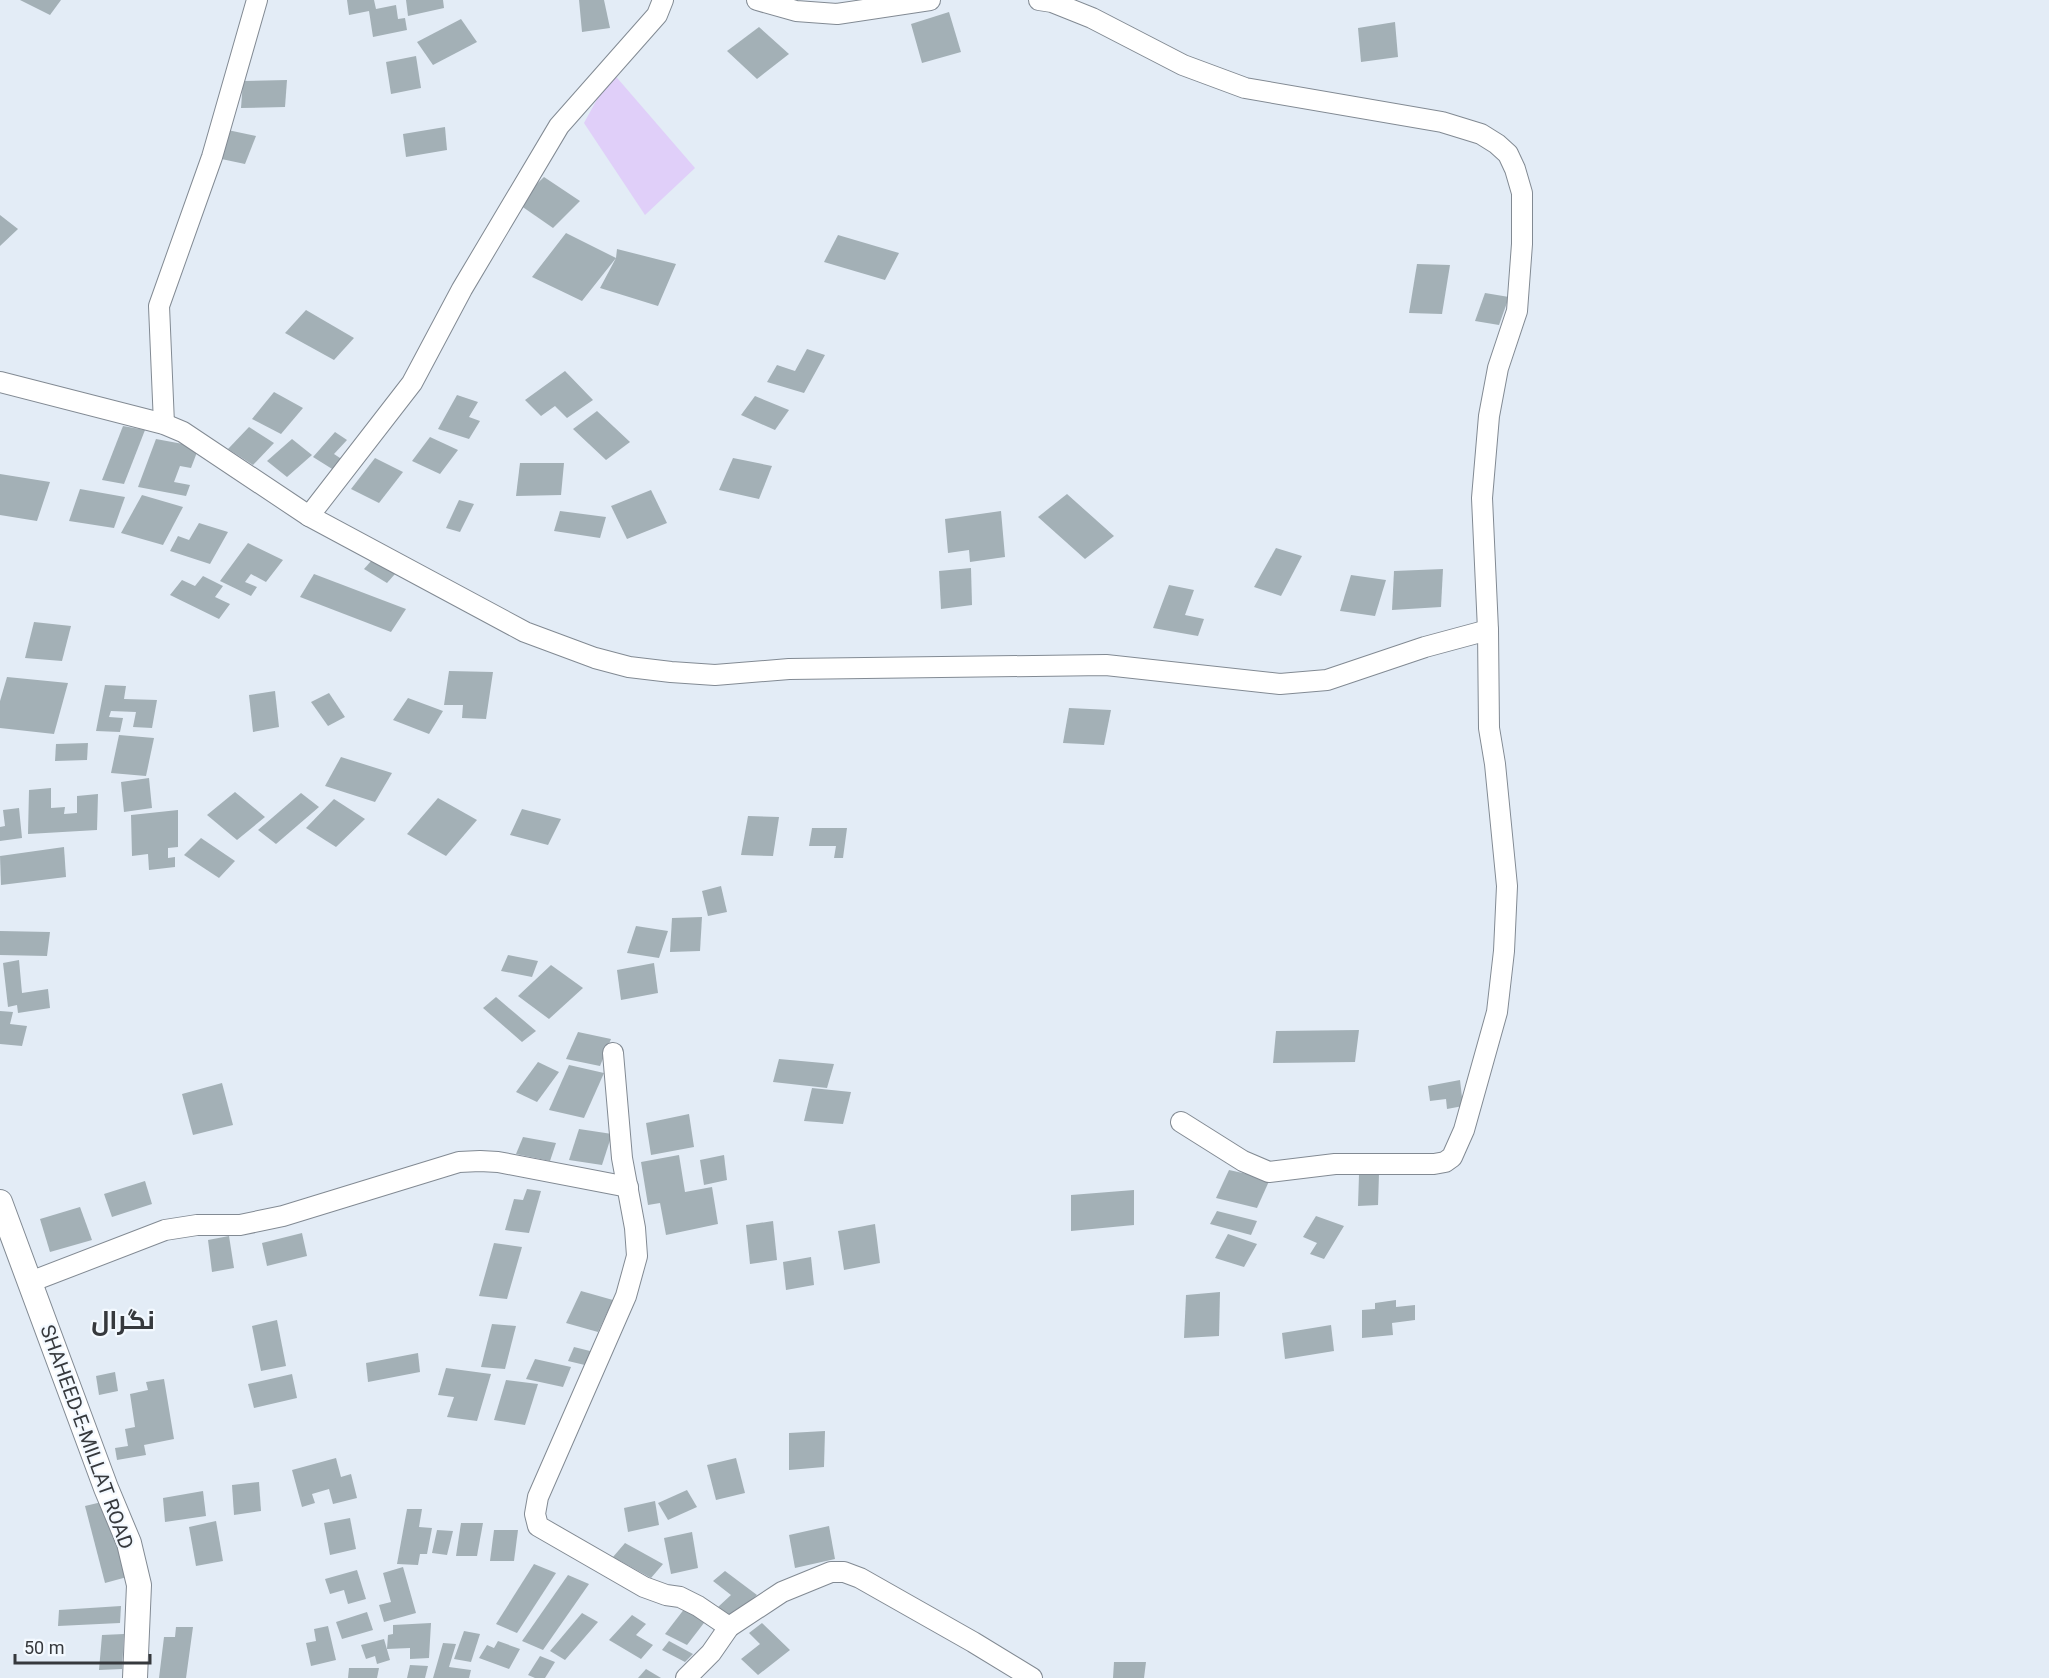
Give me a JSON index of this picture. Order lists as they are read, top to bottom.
{
  "streets": {
    "main road": ["SHAHEED-E-MILLAT ROAD"]
  },
  "districts": ["نگرال"],
  "scale_bar": "50 m"
}
